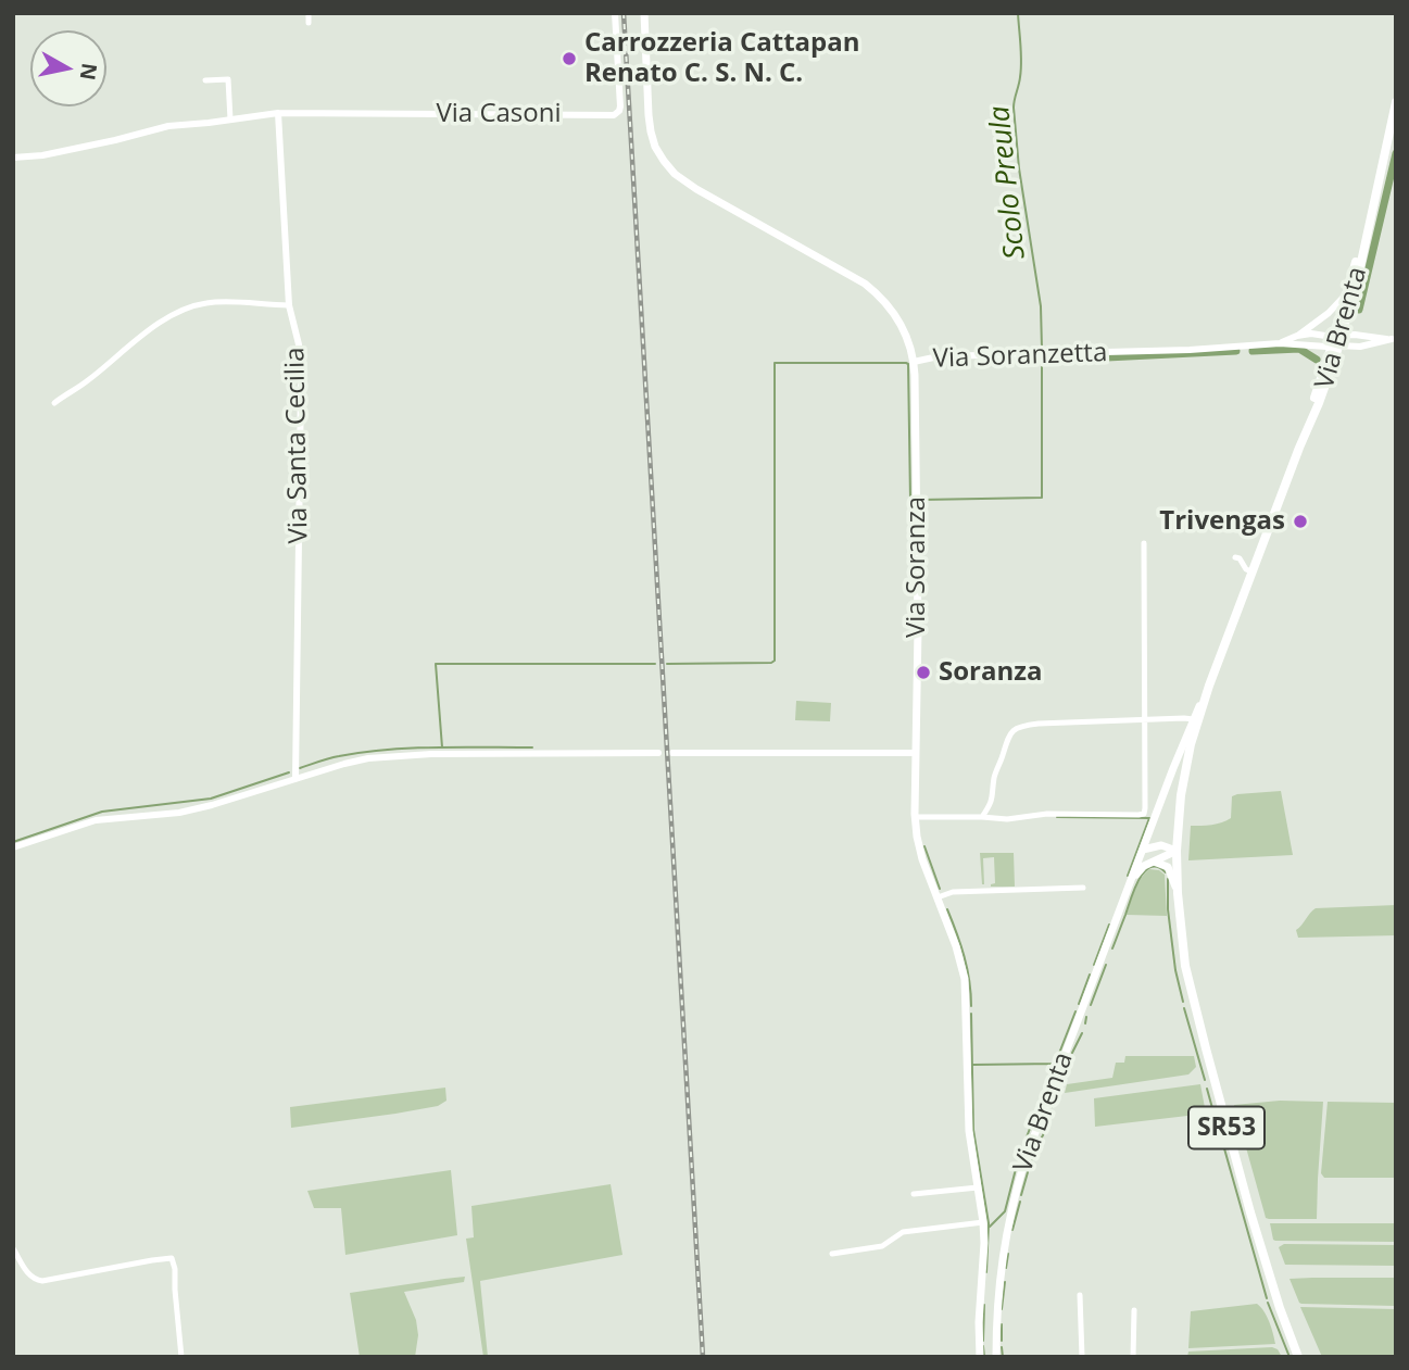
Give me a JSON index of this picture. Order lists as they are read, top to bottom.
{
  "streets": {
    "main road": [
      "Via Brenta",
      "Via Soranzetta",
      "Via Soranza",
      "SR53"
    ],
    "street": ["Via Casoni", "Via Santa Cecilia"]
  },
  "crossings": [
    ["Via Casoni", "Via Santa Cecilia"],
    ["Via Brenta", "Via Soranzetta"],
    ["Via Brenta", "SR53"],
    ["Via Soranzetta", "Via Soranza"]
  ],
  "water": ["Scolo Preula"],
  "places": ["Carrozzeria Cattapan Renato C. S. N. C.", "Trivengas", "Soranza"],
  "north": "right"
}
